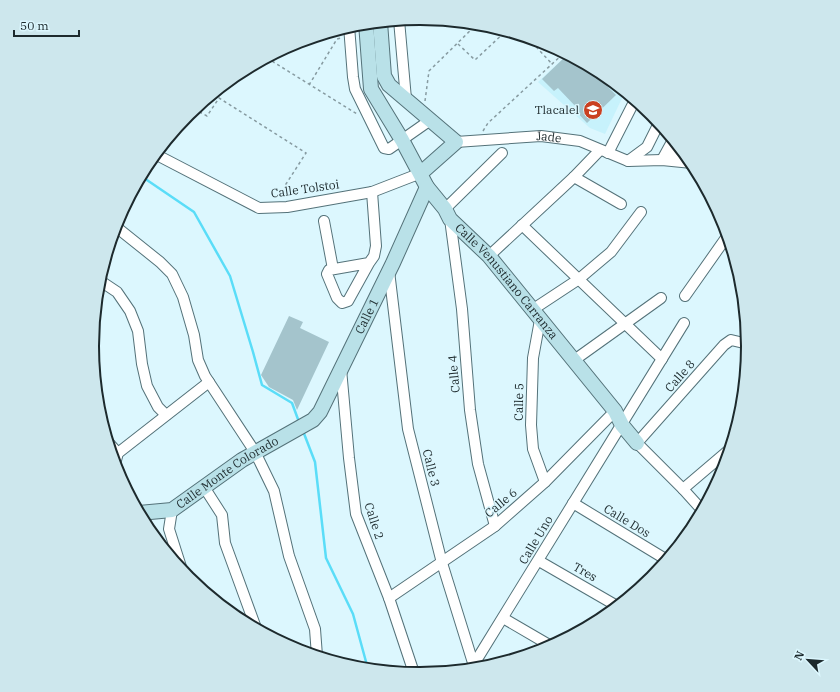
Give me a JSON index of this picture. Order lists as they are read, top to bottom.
{
  "streets": {
    "street": [
      "Jade",
      "Calle Tolstoi",
      "Calle Venustiano Carranza",
      "Calle 1",
      "Calle 4",
      "Calle 8",
      "Calle 5",
      "Calle 3",
      "Calle Monte Colorado",
      "Calle 6",
      "Calle 2",
      "Calle Dos",
      "Calle Uno",
      "Tres"
    ]
  },
  "crossings": [
    ["Calle Tolstoi", "Calle Venustiano Carranza"],
    ["Calle Venustiano Carranza", "Calle 1"],
    ["Calle Venustiano Carranza", "Calle 4"],
    ["Calle Venustiano Carranza", "Calle 8"],
    ["Calle Venustiano Carranza", "Calle 5"],
    ["Calle Venustiano Carranza", "Calle 6"],
    ["Calle Venustiano Carranza", "Calle Uno"],
    ["Calle 1", "Calle 3"],
    ["Calle 1", "Calle Monte Colorado"],
    ["Calle 1", "Calle 2"],
    ["Calle 4", "Calle 6"],
    ["Calle 5", "Calle 6"],
    ["Calle 3", "Calle 6"],
    ["Calle 6", "Calle 2"],
    ["Calle Dos", "Calle Uno"],
    ["Calle Uno", "Tres"]
  ],
  "places": {
    "school or university": ["Tlacalel"]
  },
  "scale_bar": "50 m",
  "north": "top left"
}
